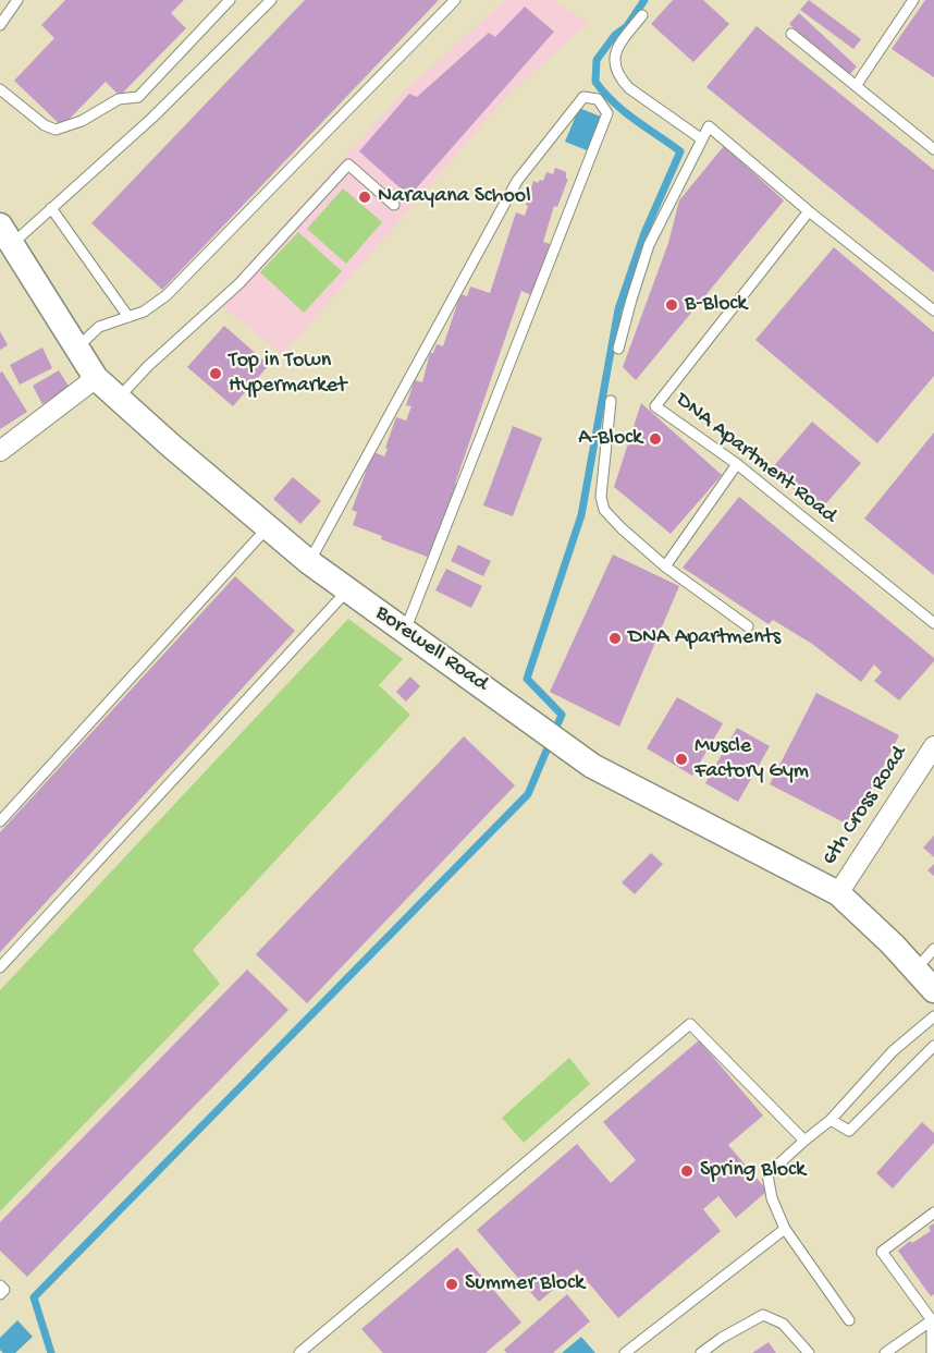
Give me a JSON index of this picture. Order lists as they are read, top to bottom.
{
  "streets": {
    "street": ["Borewell Road", "6th Cross Road"],
    "lane": ["DNA Apartment Road"]
  },
  "crossings": [
    ["Borewell Road", "6th Cross Road"]
  ],
  "places": [
    "Narayana School",
    "B-Block",
    "Top in Town Hypermarket",
    "A-Block",
    "DNA Apartments",
    "Muscle Factory Gym",
    "Spring Block",
    "Summer Block"
  ]
}
